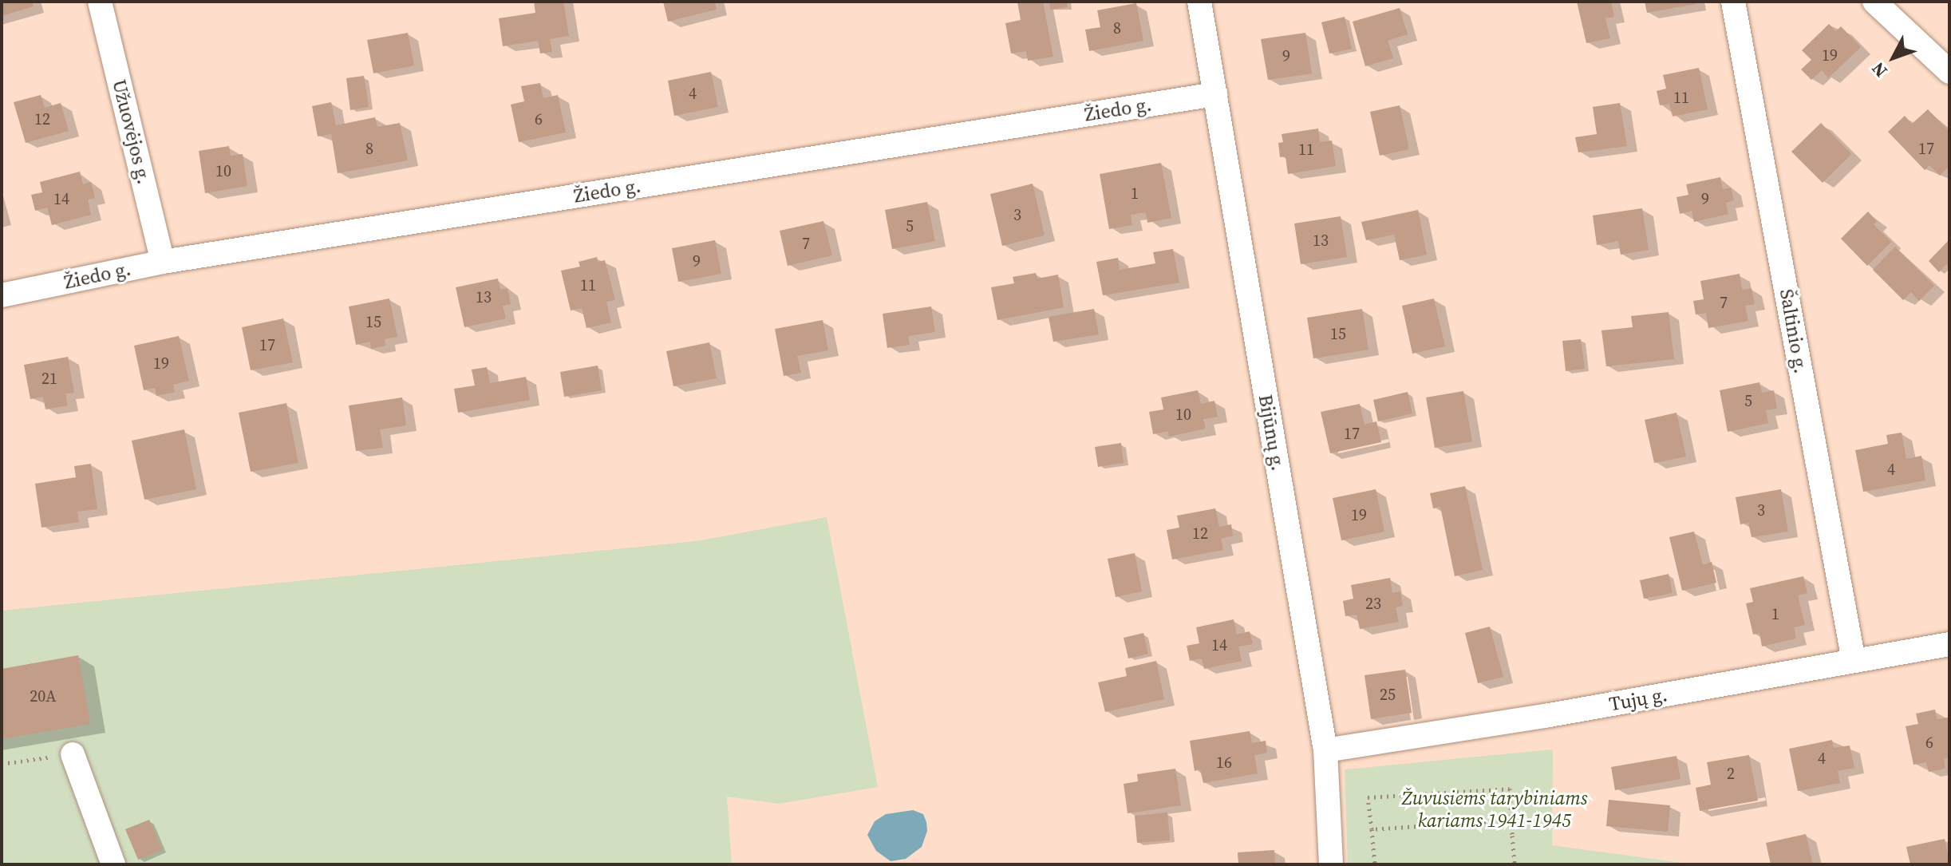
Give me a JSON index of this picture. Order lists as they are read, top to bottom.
{
  "streets": {
    "street": [
      "Žiedo g.",
      "Užuovėjos g.",
      "Šaltinio g.",
      "Bijūnų g.",
      "Tujų g."
    ]
  },
  "crossings": [
    ["Žiedo g.", "Užuovėjos g."],
    ["Žiedo g.", "Bijūnų g."],
    ["Šaltinio g.", "Tujų g."],
    ["Bijūnų g.", "Tujų g."]
  ],
  "parks": ["Žuvusiems tarybiniams kariams 1941-1945"],
  "house_numbers": [
    "8",
    "19",
    "9",
    "4",
    "11",
    "12",
    "6",
    "8",
    "17",
    "11",
    "10",
    "1",
    "14",
    "9",
    "3",
    "5",
    "13",
    "7",
    "9",
    "11",
    "13",
    "7",
    "15",
    "15",
    "17",
    "19",
    "21",
    "5",
    "10",
    "17",
    "4",
    "3",
    "19",
    "12",
    "23",
    "1",
    "14",
    "25",
    "20A",
    "6",
    "4",
    "16",
    "2"
  ],
  "north": "bottom left"
}
